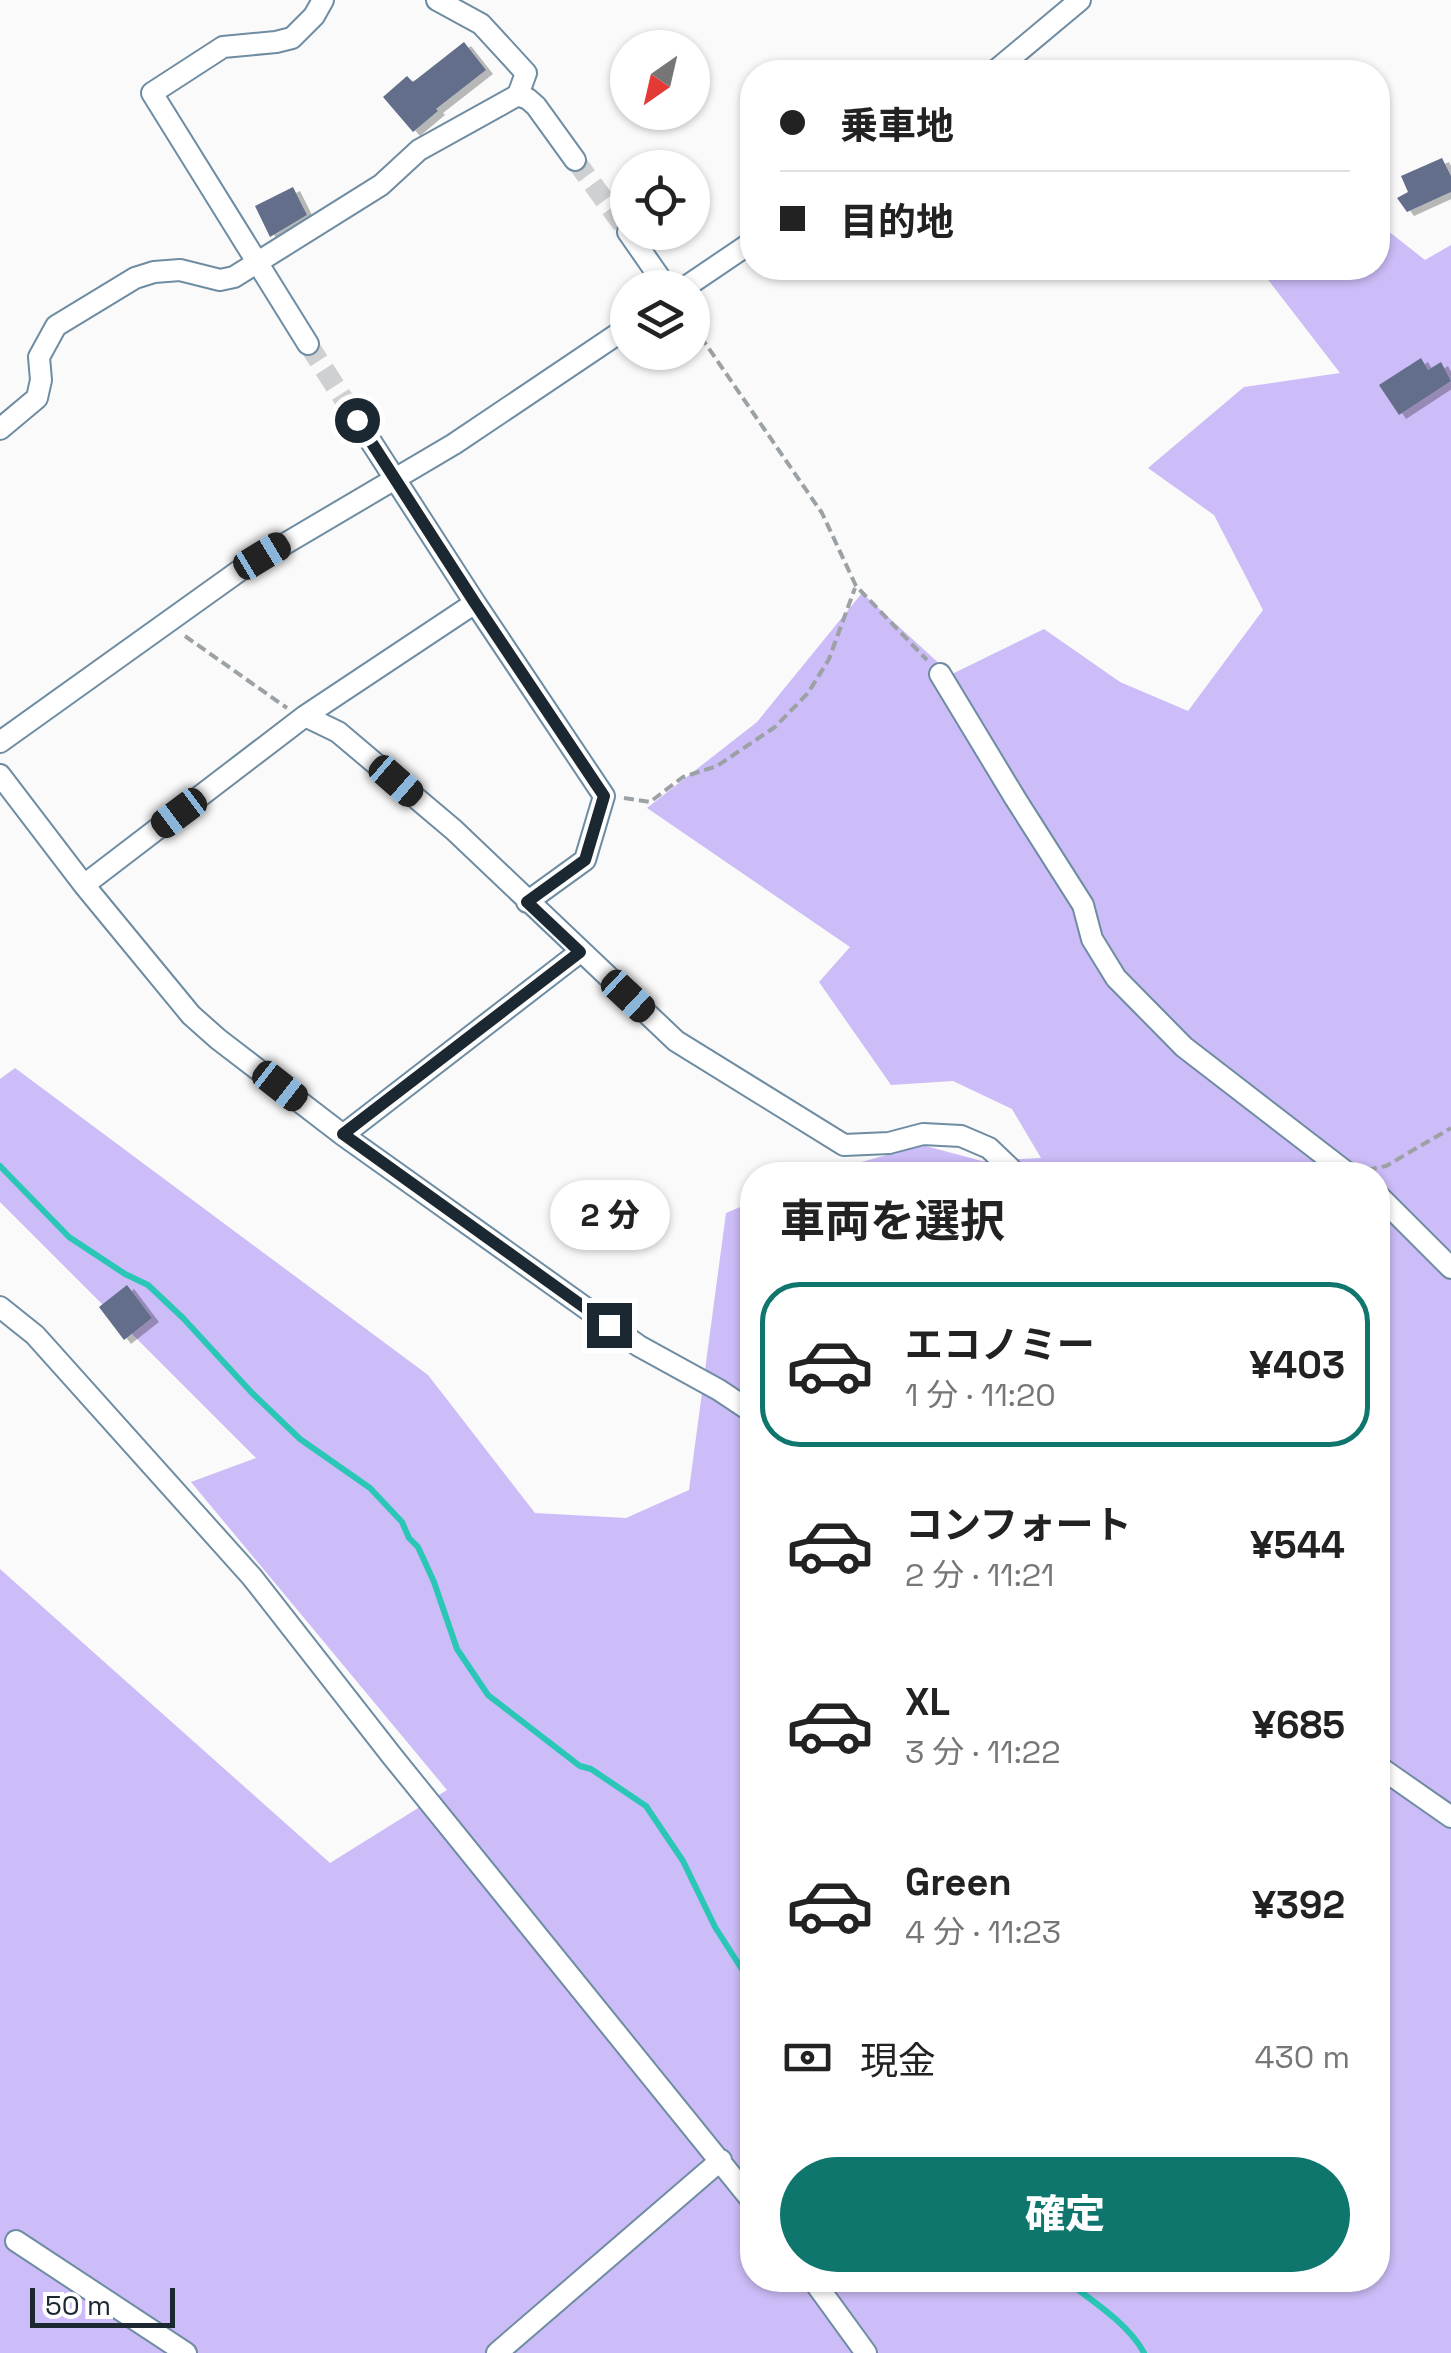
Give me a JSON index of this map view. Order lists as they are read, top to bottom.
{
  "scale_bar": "50 m",
  "north": "bottom left",
  "page": {
    "banner": ["乗車地", "目的地"],
    "heading": "車両を選択",
    "bubble": "2 分",
    "list": [
      {
        "name": "エコノミー",
        "note": "1 分 · 11:20",
        "value": "¥403"
      },
      {
        "name": "コンフォート",
        "note": "2 分 · 11:21",
        "value": "¥544"
      },
      {
        "name": "XL",
        "note": "3 分 · 11:22",
        "value": "¥685"
      },
      {
        "name": "Green",
        "note": "4 分 · 11:23",
        "value": "¥392"
      }
    ],
    "pay": ["現金", "430 m"],
    "buttons": "確定",
    "scale": "50 m"
  }
}
